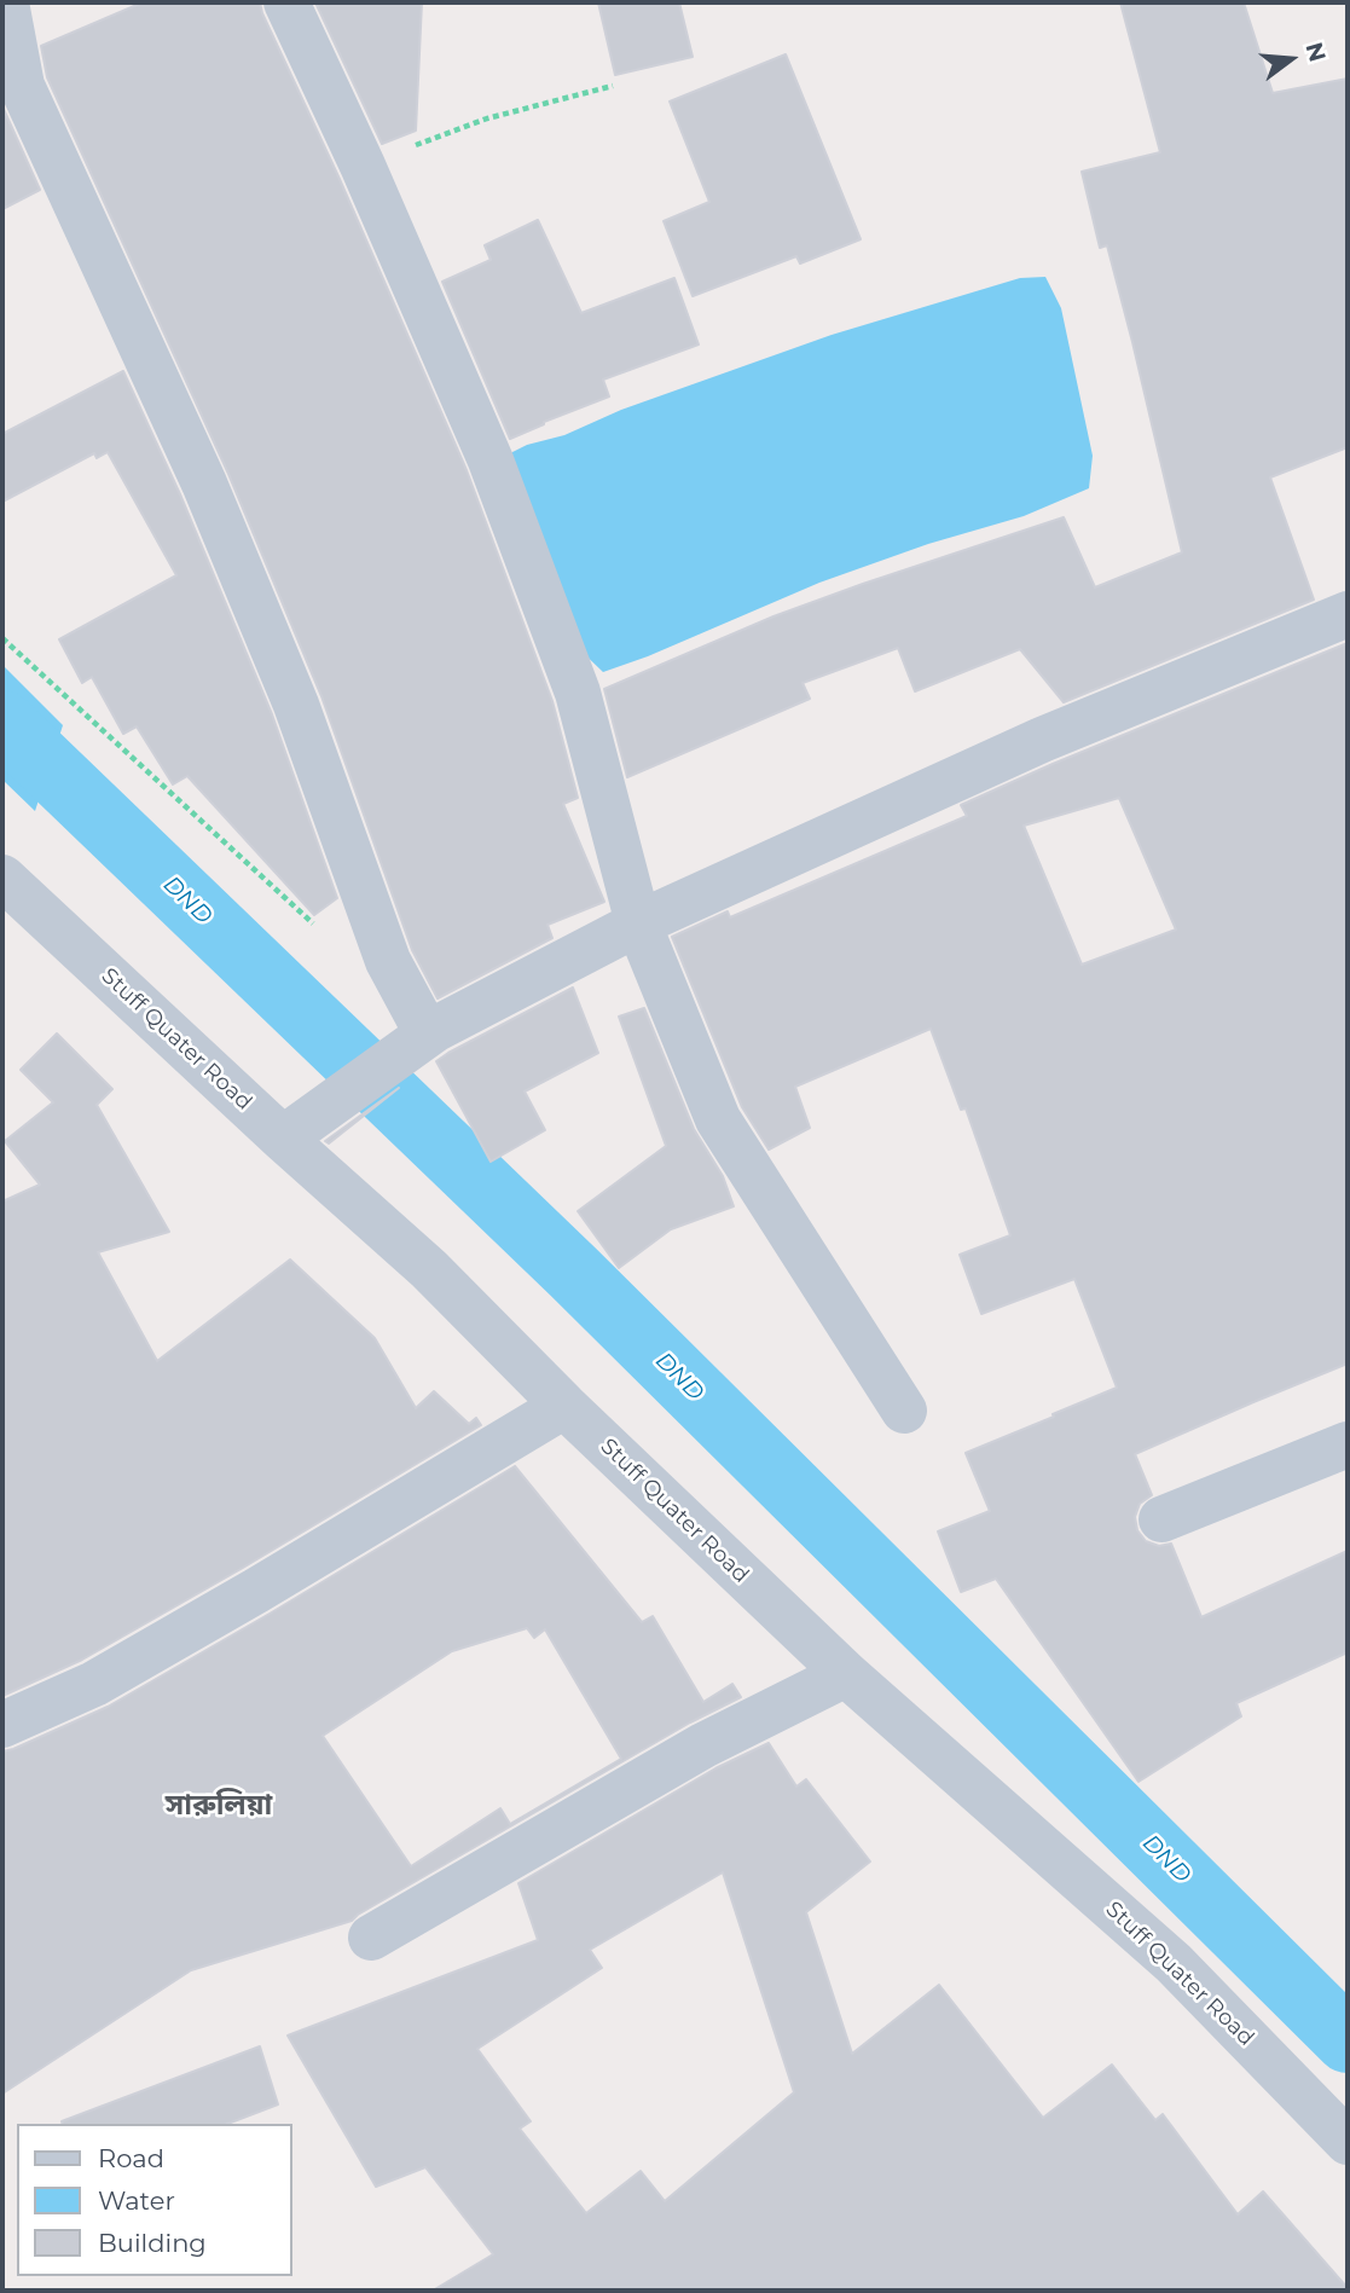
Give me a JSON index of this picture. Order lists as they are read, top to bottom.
{
  "streets": {
    "street": ["Stuff Quater Road"]
  },
  "districts": ["সারুলিয়া"],
  "water": ["DND"],
  "legend": ["Road", "Water", "Building"],
  "north": "right"
}
